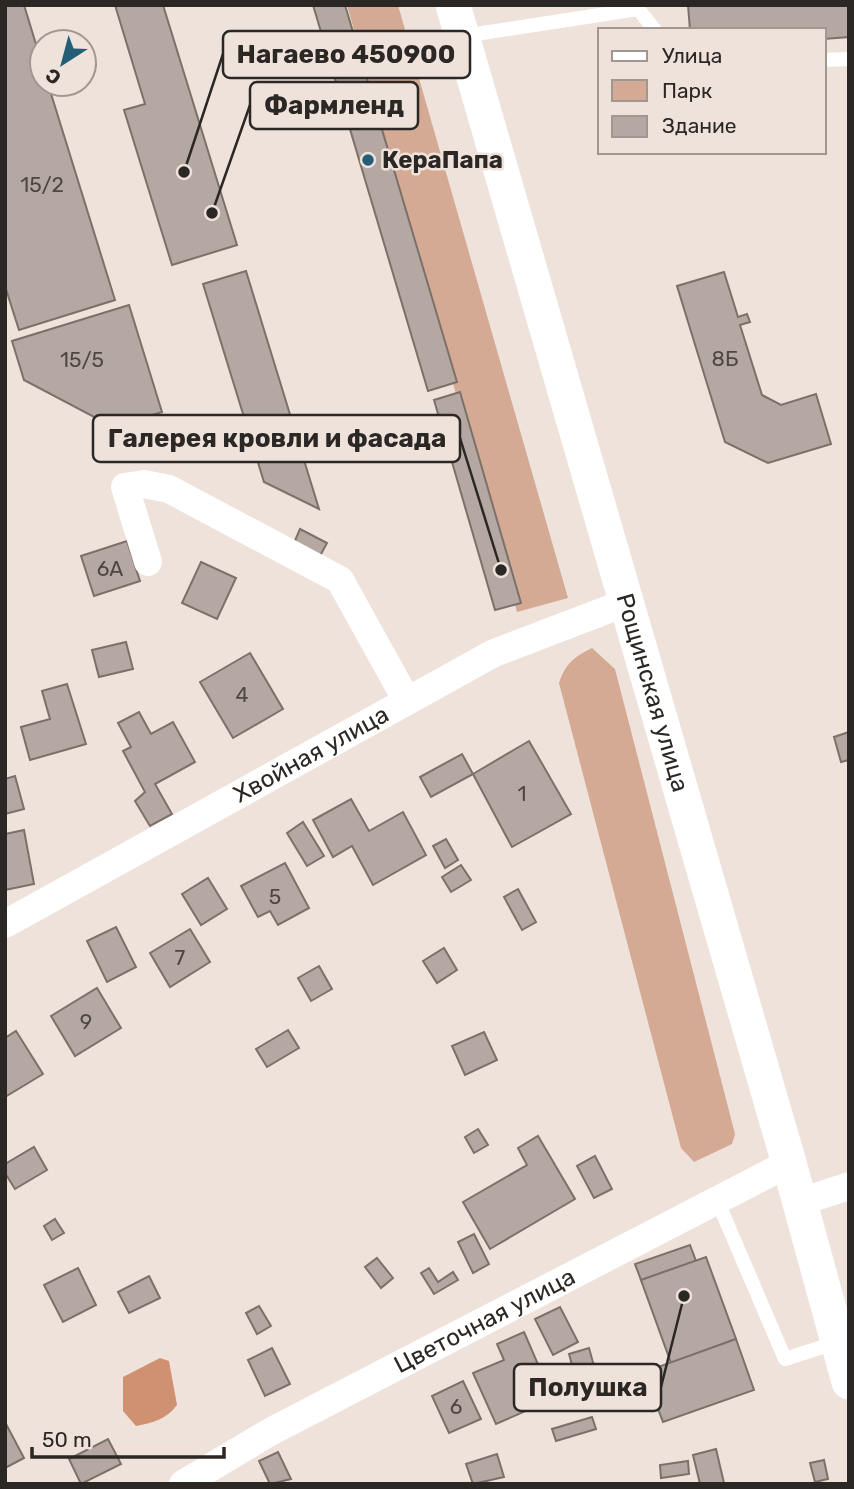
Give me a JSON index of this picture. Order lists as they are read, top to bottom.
{
  "streets": {
    "street": ["Рощинская улица", "Хвойная улица", "Цветочная улица"]
  },
  "crossings": [
    ["Рощинская улица", "Хвойная улица"],
    ["Рощинская улица", "Цветочная улица"]
  ],
  "places": [
    "КераПапа",
    "Нагаево 450900",
    "Фармленд",
    "Галерея кровли и фасада",
    "Полушка"
  ],
  "house_numbers": [
    "15/2",
    "8Б",
    "15/5",
    "6А",
    "4",
    "1",
    "5",
    "7",
    "9",
    "6"
  ],
  "legend": ["Улица", "Парк", "Здание"],
  "scale_bar": "50 m",
  "north": "bottom left"
}
